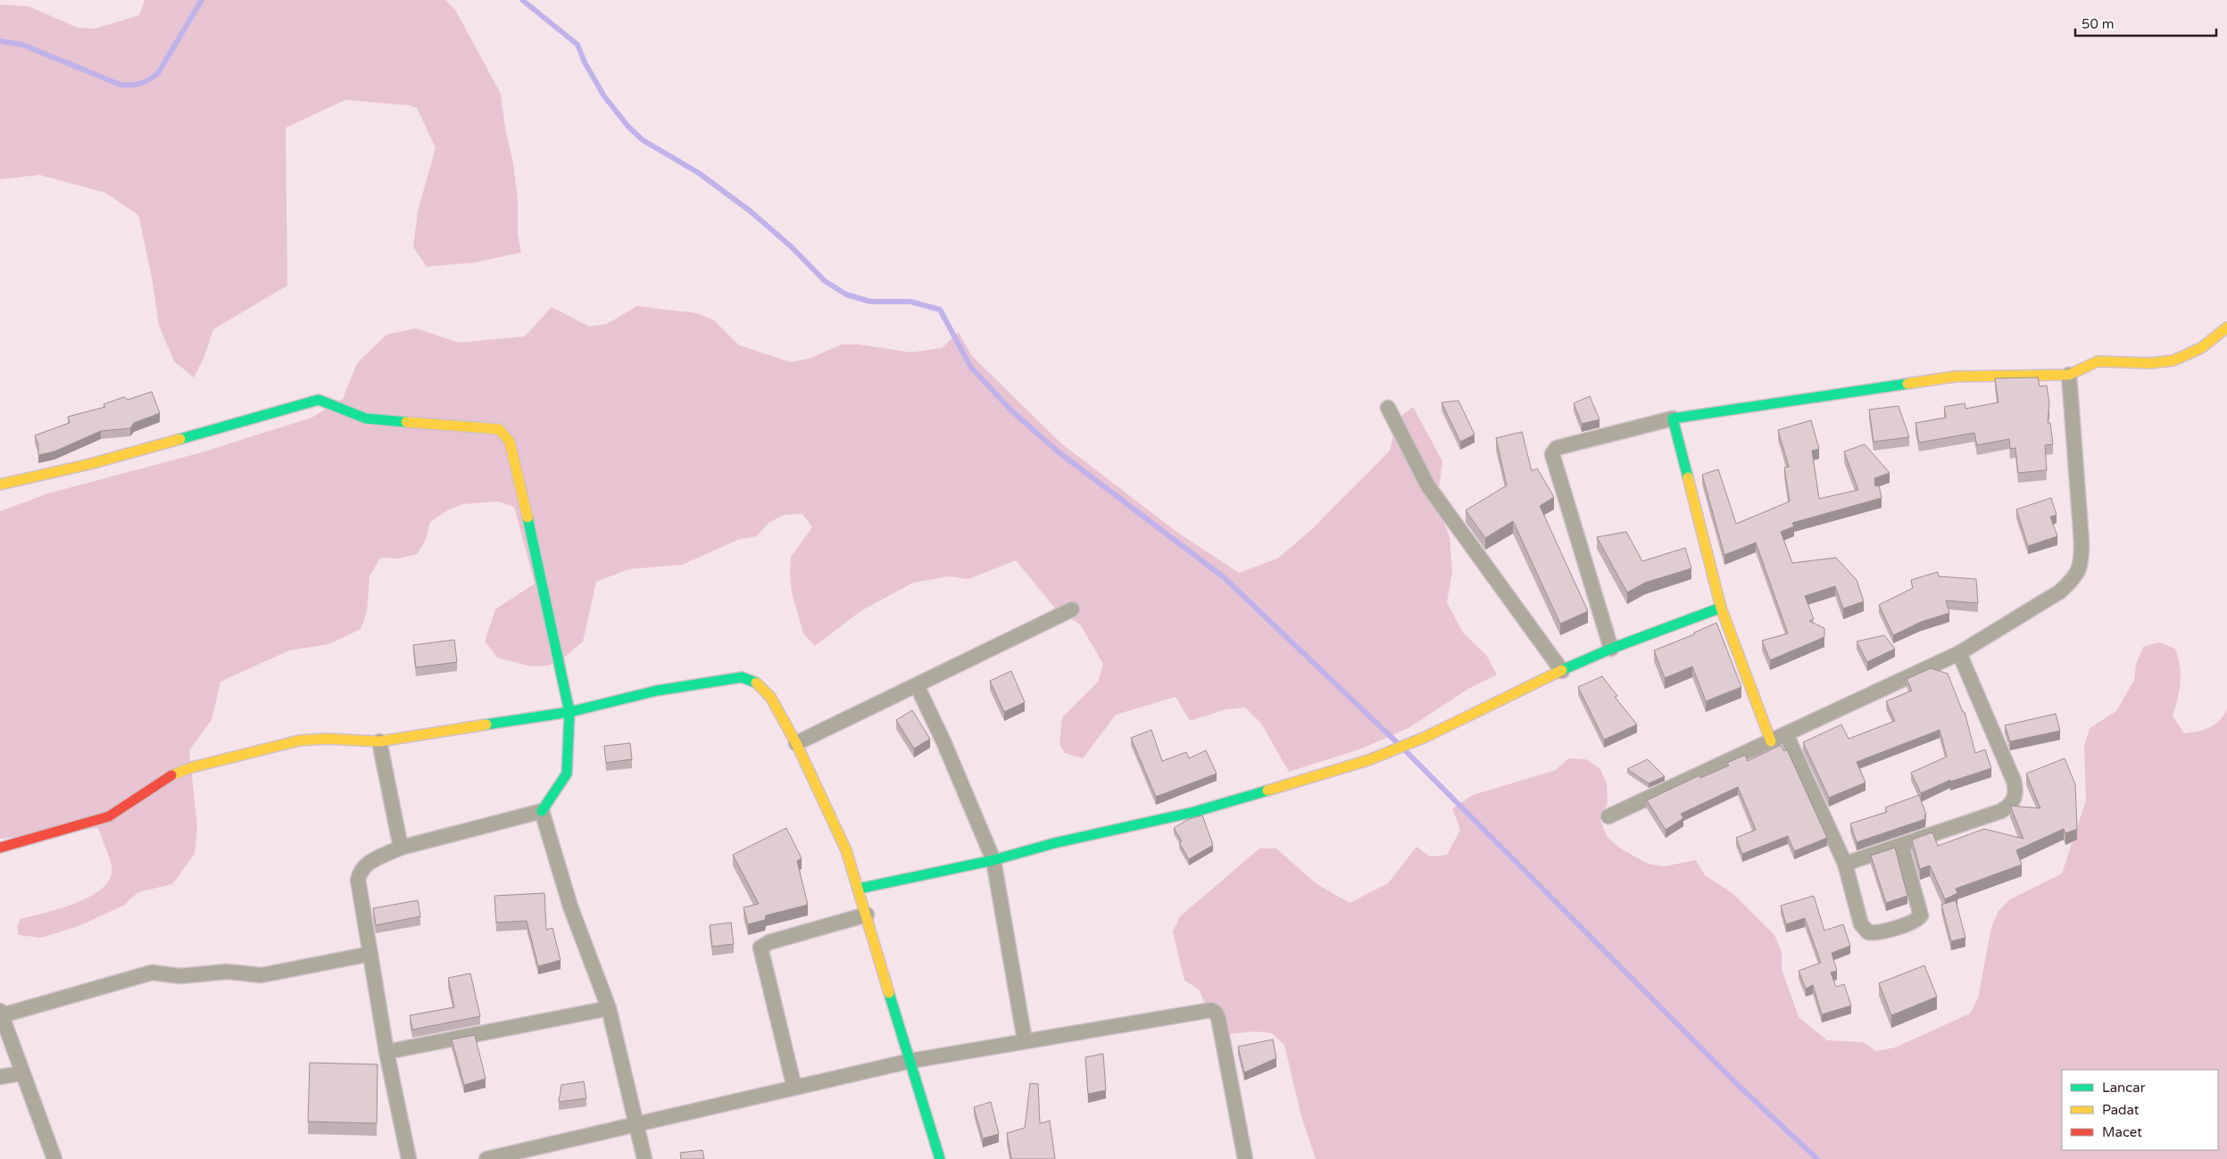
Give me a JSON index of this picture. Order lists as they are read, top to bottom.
{
  "legend": ["Lancar", "Padat", "Macet"],
  "scale_bar": "50 m"
}
